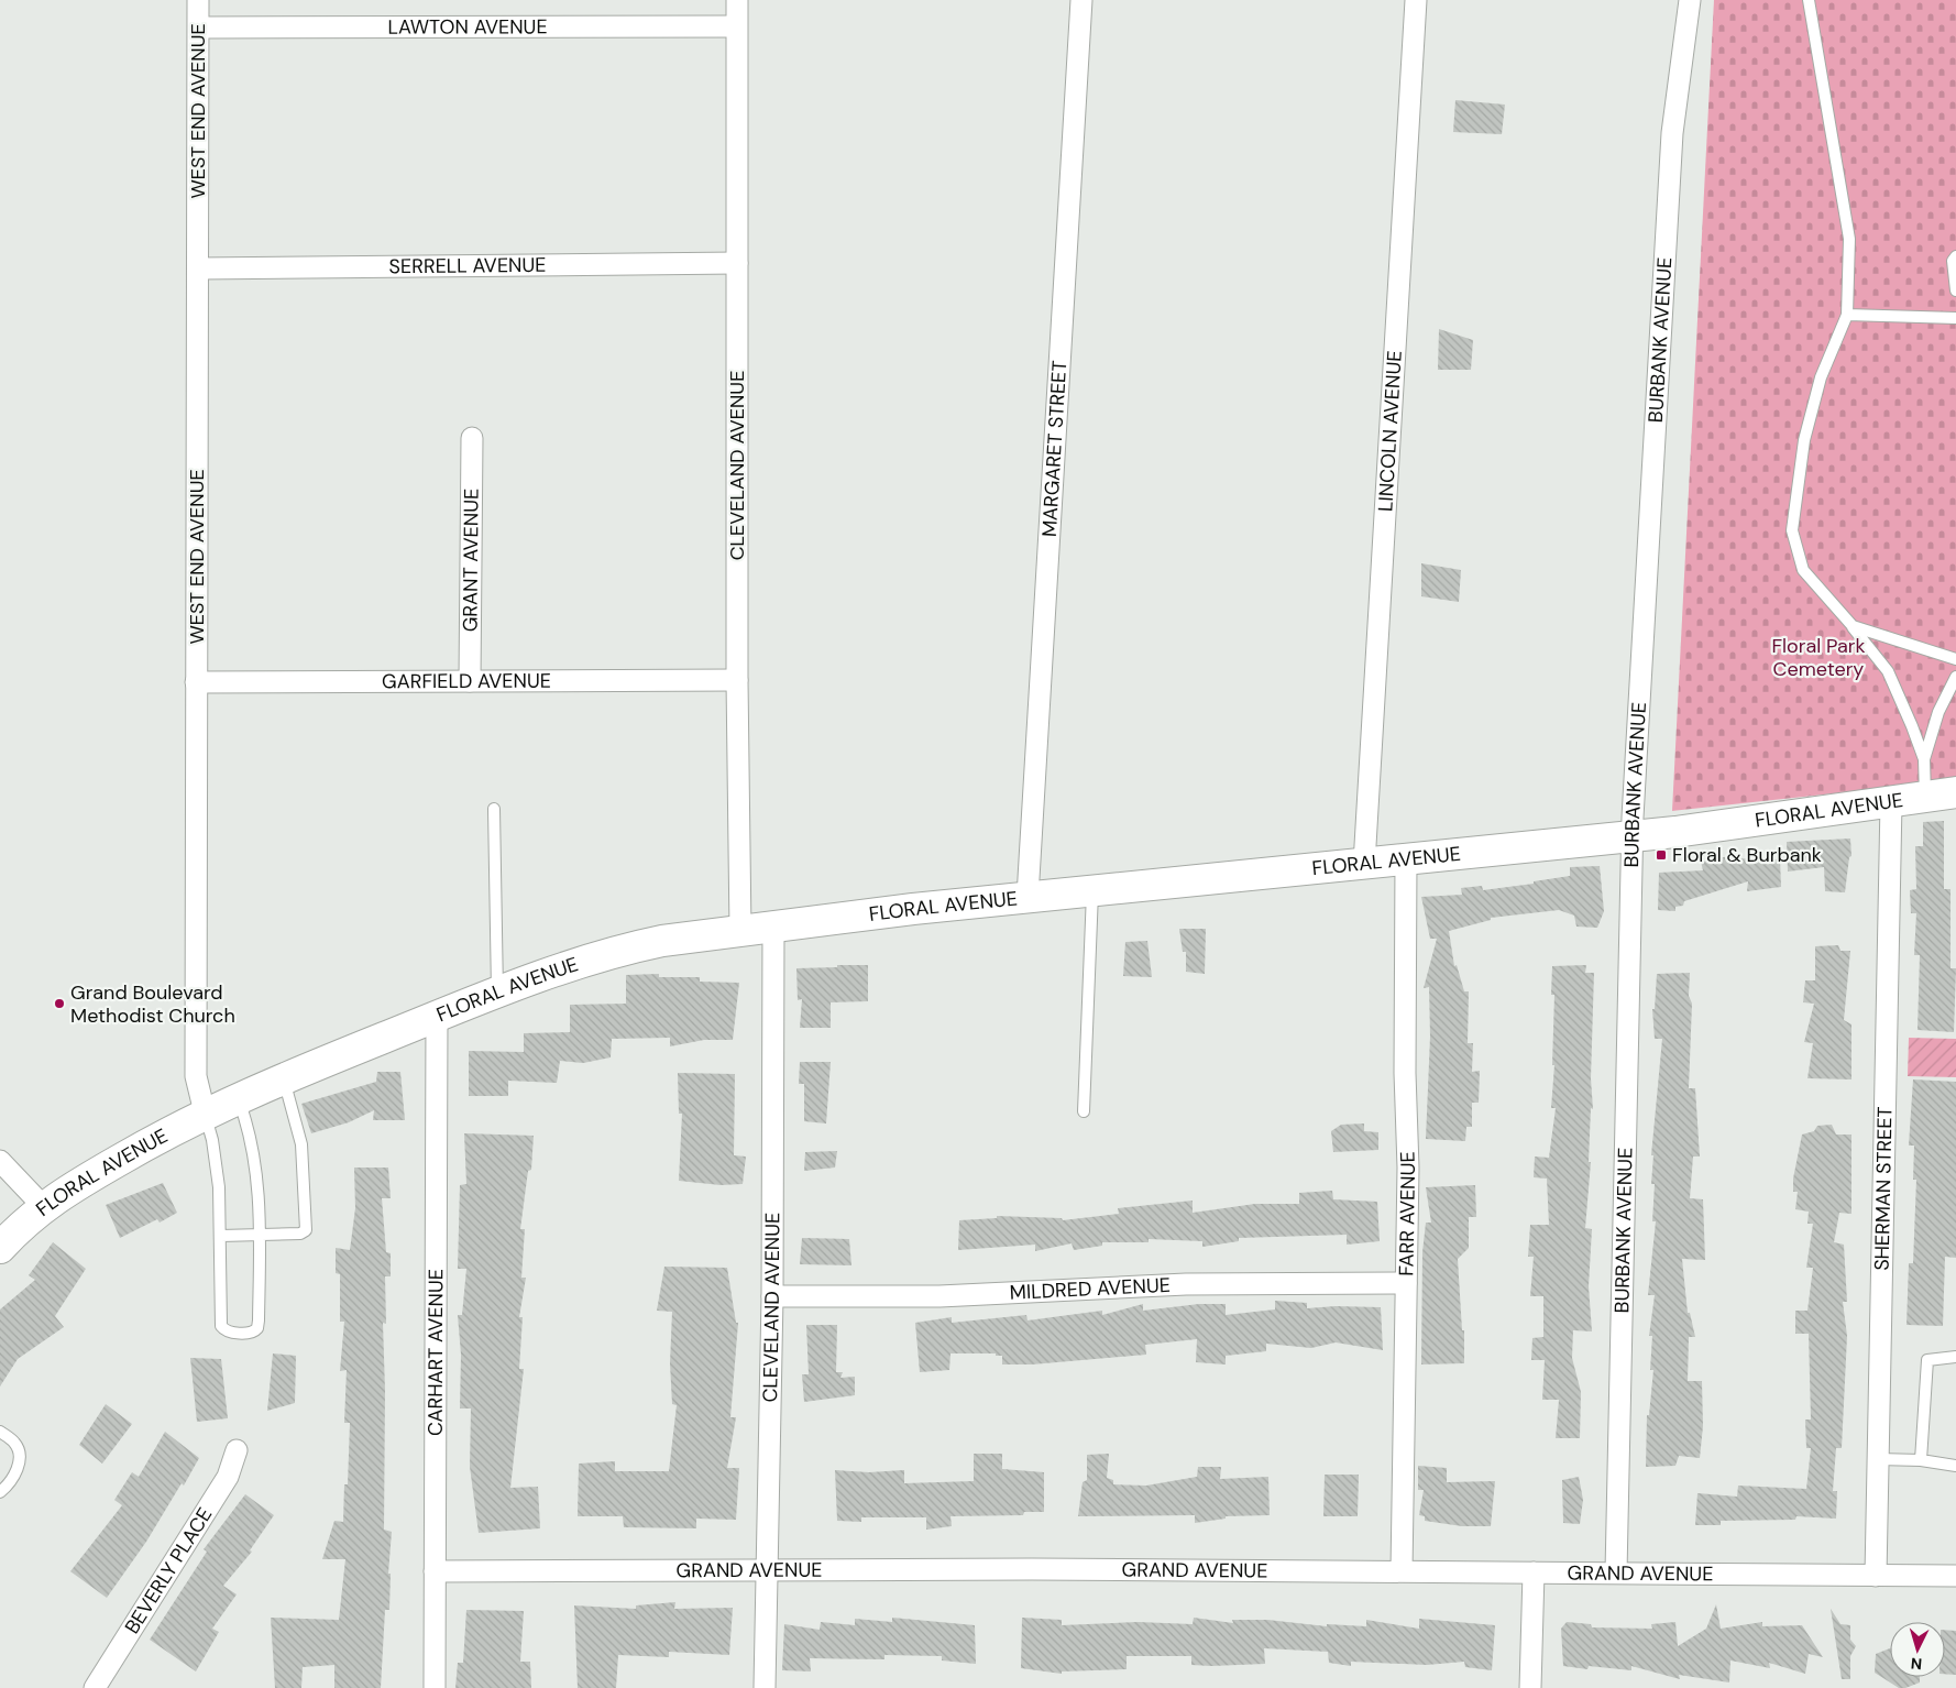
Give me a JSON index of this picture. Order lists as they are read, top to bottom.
{
  "streets": {
    "street": [
      "LAWTON AVENUE",
      "WEST END AVENUE",
      "SERRELL AVENUE",
      "BURBANK AVENUE",
      "LINCOLN AVENUE",
      "MARGARET STREET",
      "CLEVELAND AVENUE",
      "GRANT AVENUE",
      "GARFIELD AVENUE",
      "FLORAL AVENUE",
      "SHERMAN STREET",
      "FARR AVENUE",
      "MILDRED AVENUE",
      "CARHART AVENUE",
      "GRAND AVENUE",
      "BEVERLY PLACE"
    ]
  },
  "crossings": [
    ["LAWTON AVENUE", "WEST END AVENUE"],
    ["LAWTON AVENUE", "CLEVELAND AVENUE"],
    ["WEST END AVENUE", "SERRELL AVENUE"],
    ["WEST END AVENUE", "GARFIELD AVENUE"],
    ["WEST END AVENUE", "FLORAL AVENUE"],
    ["SERRELL AVENUE", "CLEVELAND AVENUE"],
    ["BURBANK AVENUE", "FLORAL AVENUE"],
    ["BURBANK AVENUE", "GRAND AVENUE"],
    ["LINCOLN AVENUE", "FLORAL AVENUE"],
    ["MARGARET STREET", "FLORAL AVENUE"],
    ["CLEVELAND AVENUE", "GARFIELD AVENUE"],
    ["CLEVELAND AVENUE", "FLORAL AVENUE"],
    ["CLEVELAND AVENUE", "MILDRED AVENUE"],
    ["CLEVELAND AVENUE", "GRAND AVENUE"],
    ["GRANT AVENUE", "GARFIELD AVENUE"],
    ["FLORAL AVENUE", "SHERMAN STREET"],
    ["FLORAL AVENUE", "FARR AVENUE"],
    ["FLORAL AVENUE", "CARHART AVENUE"],
    ["SHERMAN STREET", "GRAND AVENUE"],
    ["FARR AVENUE", "MILDRED AVENUE"],
    ["FARR AVENUE", "GRAND AVENUE"],
    ["CARHART AVENUE", "GRAND AVENUE"]
  ],
  "parks": ["Floral Park Cemetery"],
  "places": {
    "transit": ["Floral & Burbank"],
    "other": ["Grand Boulevard Methodist Church"]
  },
  "north": "bottom"
}
